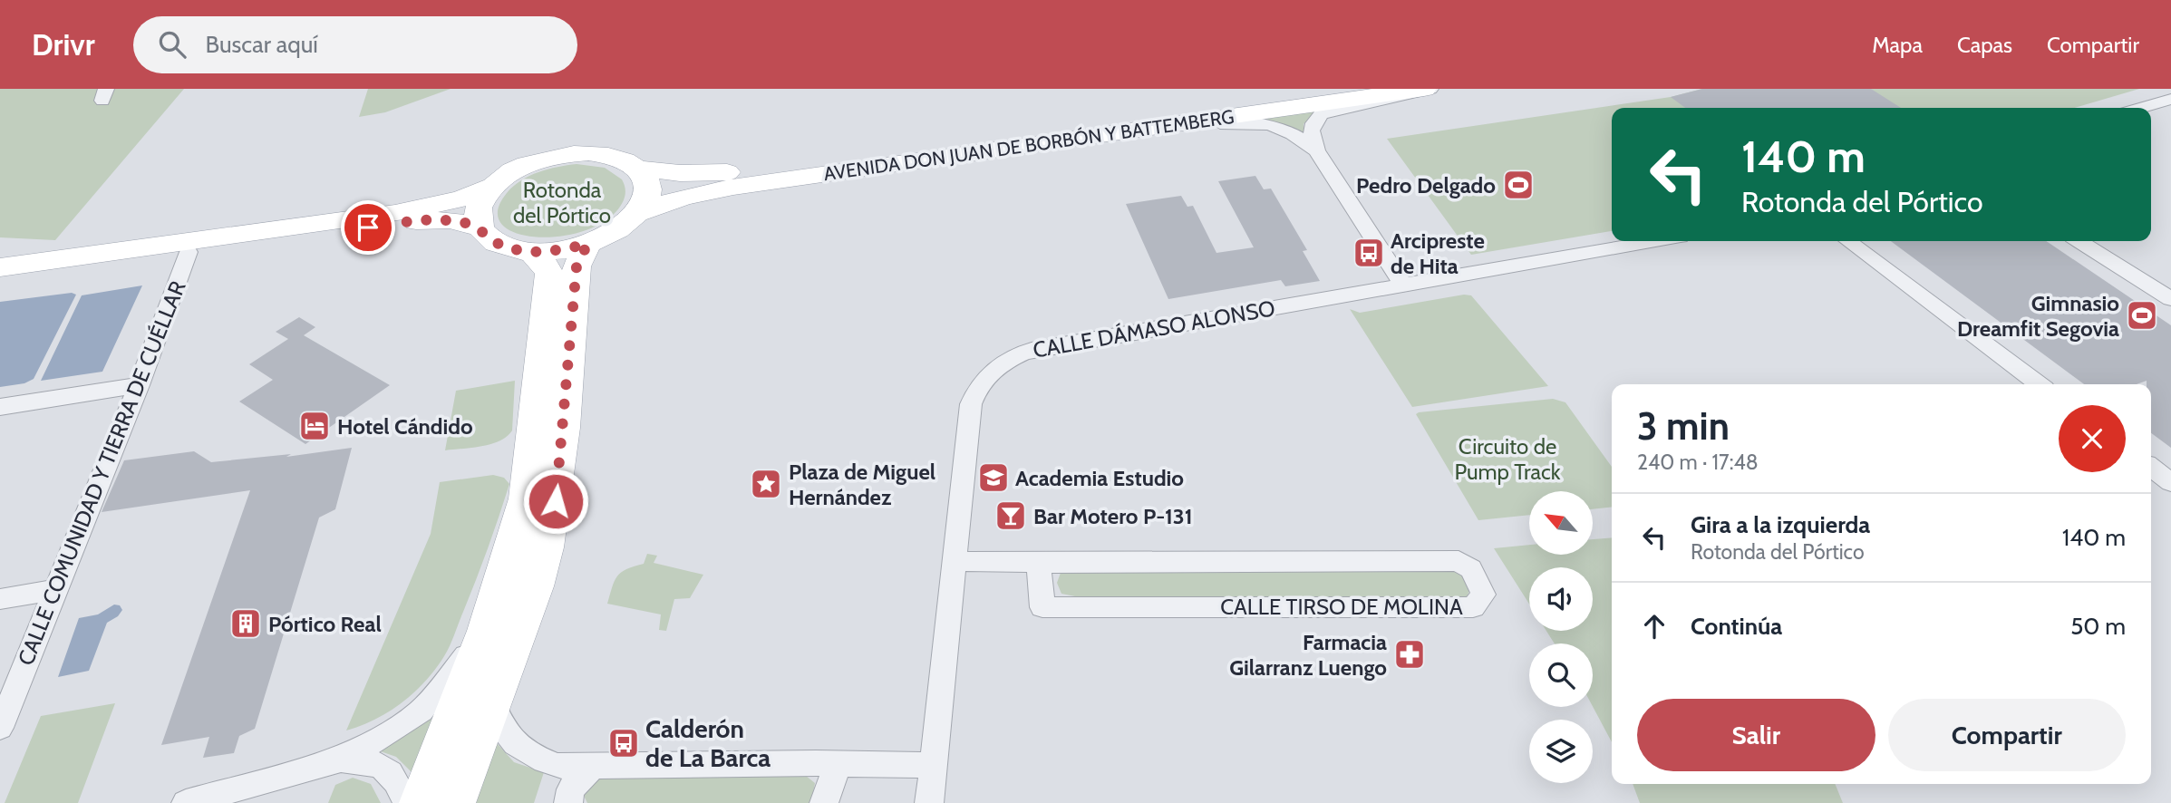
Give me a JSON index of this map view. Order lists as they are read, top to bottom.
{
  "streets": {
    "main road": ["AVENIDA DON JUAN DE BORBÓN Y BATTEMBERG"],
    "street": ["CALLE DÁMASO ALONSO", "CALLE COMUNIDAD Y TIERRA DE CUÉLLAR", "CALLE TIRSO DE MOLINA"]
  },
  "crossings": [
    ["CALLE DÁMASO ALONSO", "CALLE TIRSO DE MOLINA"]
  ],
  "parks": ["Rotonda del Pórtico", "Circuito de Pump Track"],
  "places": {
    "sports": ["Pedro Delgado", "Gimnasio Dreamfit Segovia"],
    "bus stop": ["Arcipreste de Hita", "Calderón de La Barca"],
    "hotel": ["Hotel Cándido"],
    "school or university": ["Academia Estudio"],
    "place": ["Plaza de Miguel Hernández"],
    "bar": ["Bar Motero P-131"],
    "building": ["Pórtico Real"],
    "pharmacy": ["Farmacia Gilarranz Luengo"]
  },
  "north": "top left",
  "page": {
    "header": "Drivr",
    "search": "Buscar aquí",
    "nav": ["Mapa", "Capas", "Compartir"],
    "turn": ["140 m", "Rotonda del Pórtico"],
    "heading": ["3 min", "240 m · 17:48"],
    "list": [
      {
        "name": "Gira a la izquierda",
        "note": "Rotonda del Pórtico",
        "value": "140 m"
      },
      {
        "name": "Continúa",
        "value": "50 m"
      }
    ],
    "buttons": ["Salir", "Compartir"]
  }
}
